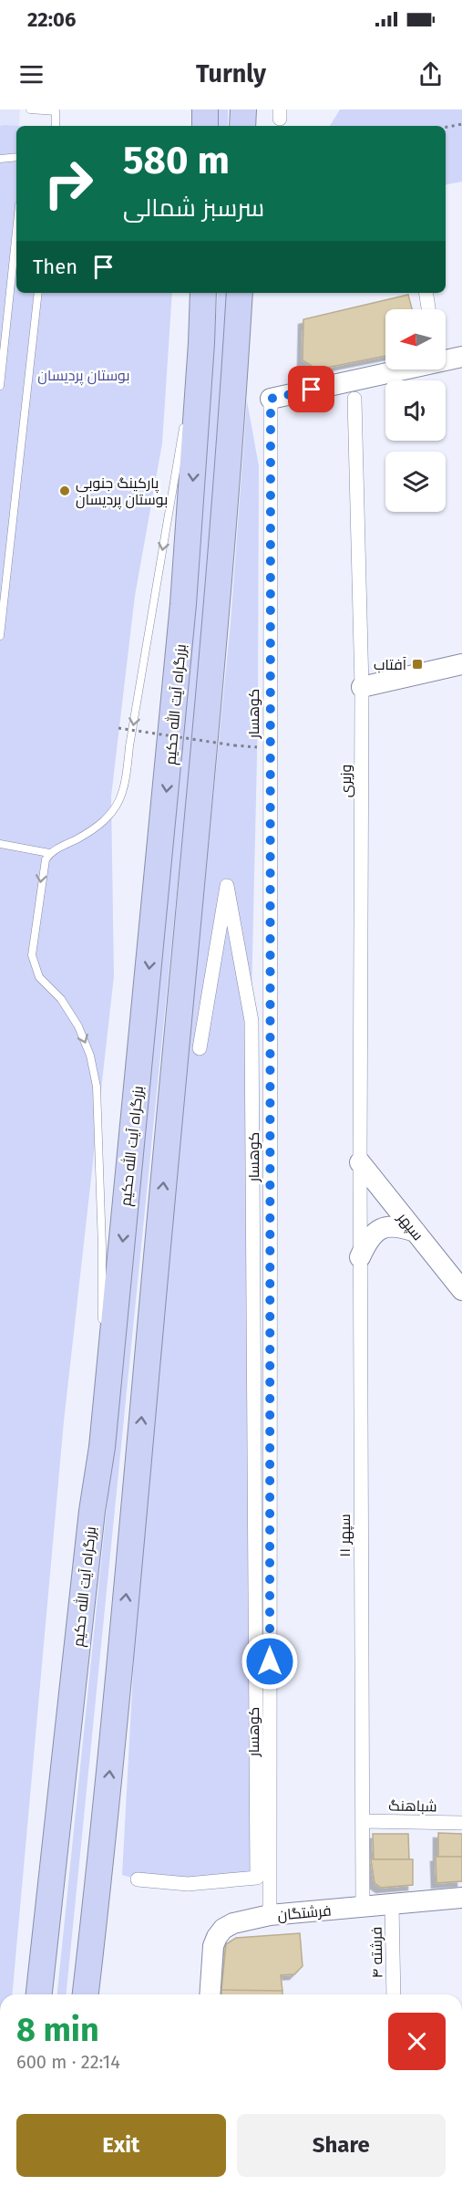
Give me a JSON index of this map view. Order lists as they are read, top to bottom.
{
  "streets": {
    "highway": ["بزرگراه آیت الله حکیم"],
    "street": [
      "کوهسار",
      "وزیری",
      "سپهر",
      "سپهر ۱۱",
      "شباهنگ",
      "فرشتگان",
      "فرشته ۴"
    ]
  },
  "crossings": [
    ["کوهسار", "فرشتگان"],
    ["وزیری", "سپهر"],
    ["وزیری", "سپهر ۱۱"],
    ["سپهر", "سپهر ۱۱"],
    ["سپهر ۱۱", "شباهنگ"],
    ["سپهر ۱۱", "فرشتگان"],
    ["فرشتگان", "فرشته ۴"]
  ],
  "parks": ["بوستان پردیسان"],
  "places": {
    "other": ["پارکینگ جنوبی بوستان پردیسان"],
    "transit": ["آفتاب"]
  },
  "north": "left",
  "page": {
    "status": "22:06",
    "header": "Turnly",
    "turn": ["580 m", "سرسبز شمالی"],
    "then": "Then",
    "heading": ["8 min", "600 m · 22:14"],
    "buttons": ["Exit", "Share"]
  }
}
